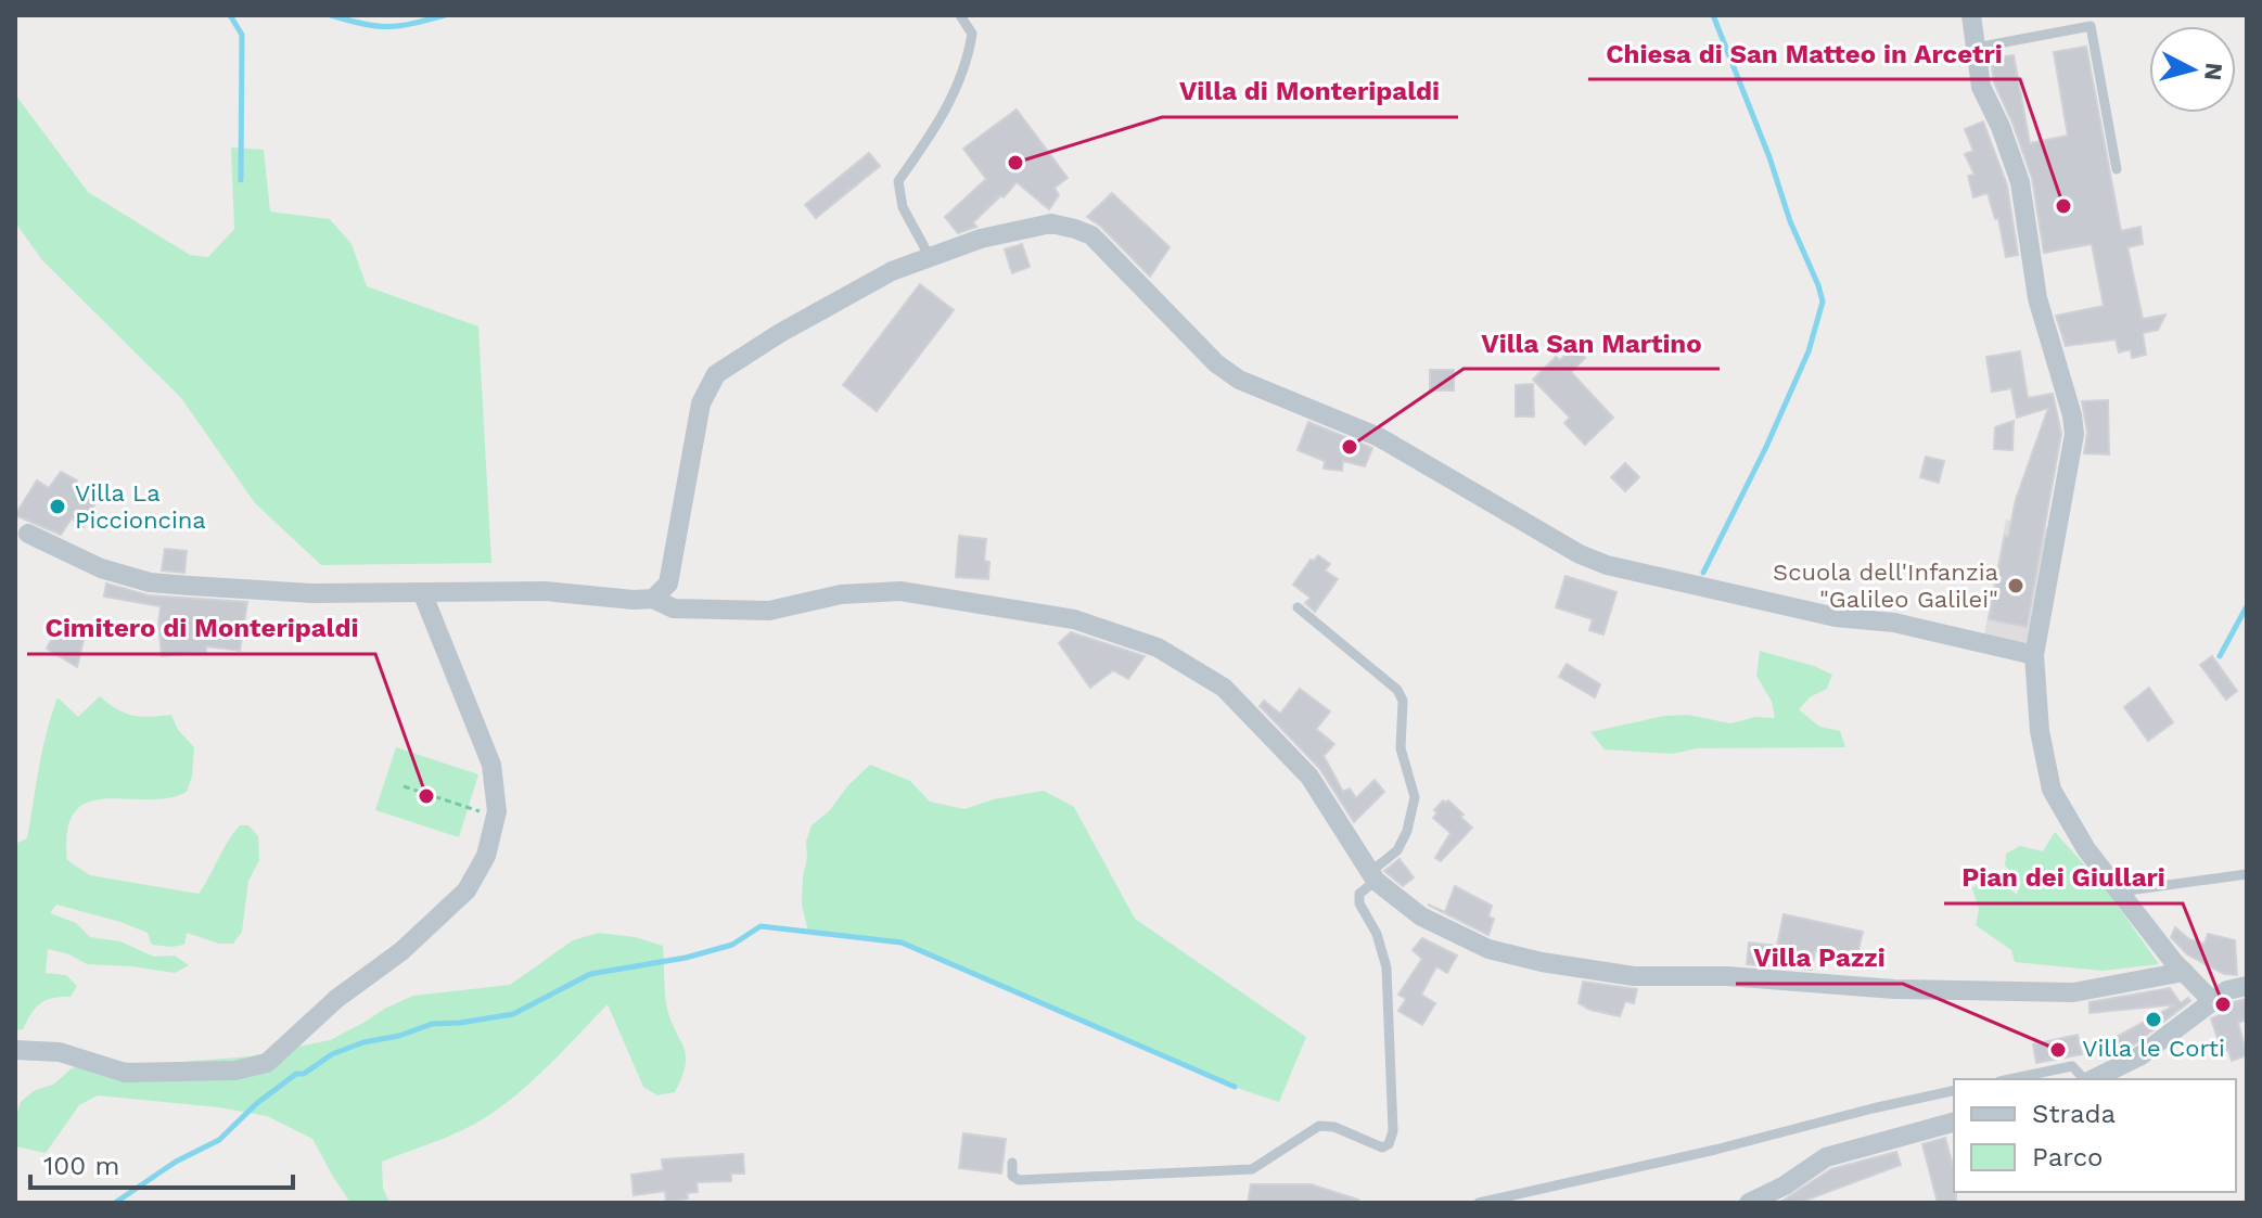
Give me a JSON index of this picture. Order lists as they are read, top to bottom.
{
  "places": [
    "Villa di Monteripaldi",
    "Chiesa di San Matteo in Arcetri",
    "Villa San Martino",
    "Villa La Piccioncina",
    "Scuola dell'Infanzia \"Galileo Galilei\"",
    "Cimitero di Monteripaldi",
    "Pian dei Giullari",
    "Villa le Corti",
    "Villa Pazzi"
  ],
  "legend": ["Strada", "Parco"],
  "scale_bar": "100 m",
  "north": "right"
}
